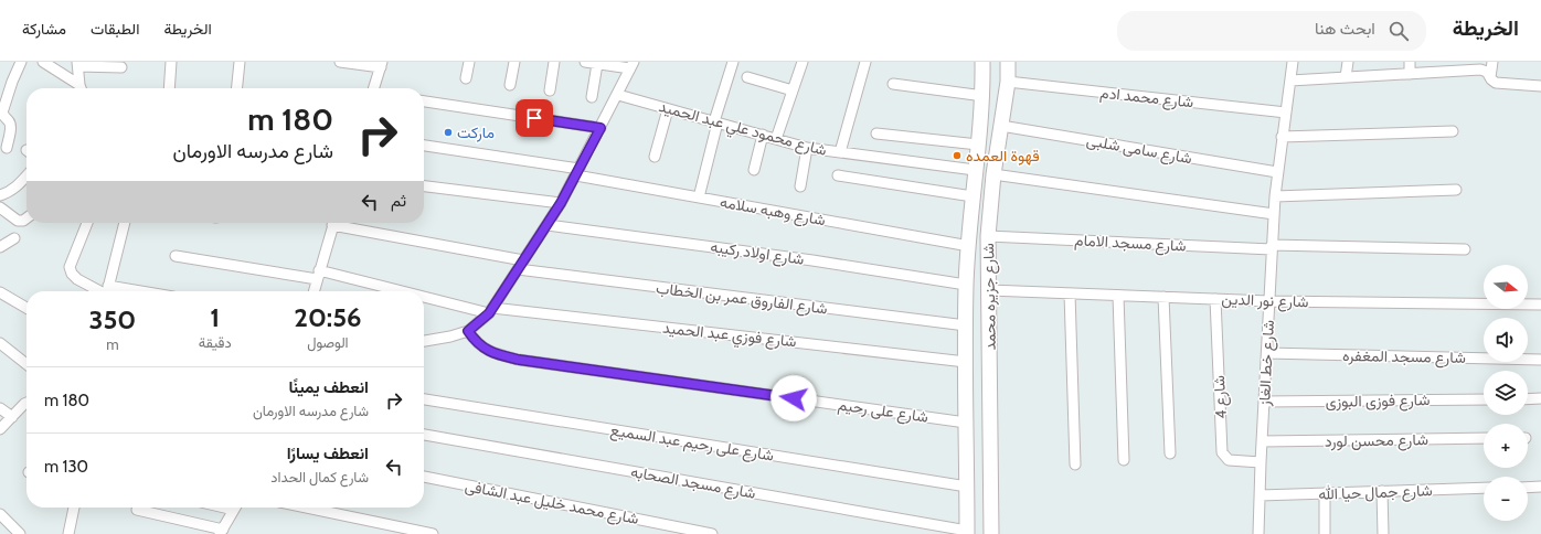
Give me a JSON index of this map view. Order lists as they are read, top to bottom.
{
  "streets": {
    "main road": ["شارع جزيره محمد"],
    "street": [
      "شارع محمد ادم",
      "شارع محمود علي عبد الحميد",
      "شارع سامى شلبى",
      "شارع وهبه سلامه",
      "شارع مسجد الامام",
      "شارع اولاد ركيبه",
      "شارع الفاروق عمر بن الخطاب",
      "شارع نور الدين",
      "شارع فوزي عبد الحميد",
      "شارع مسجد المغفره",
      "شارع خط الغاز",
      "شارع 4",
      "شارع فوزى البوزى",
      "شارع على رحيم",
      "شارع محسن لورد",
      "شارع على رحيم عبد السميع",
      "شارع مسجد الصحابه",
      "شارع جمال حيا الله",
      "شارع محمد خليل عبد الشافى"
    ]
  },
  "crossings": [
    ["شارع محمد ادم", "شارع جزيره محمد"],
    ["شارع محمد ادم", "شارع خط الغاز"],
    ["شارع محمود علي عبد الحميد", "شارع جزيره محمد"],
    ["شارع سامى شلبى", "شارع جزيره محمد"],
    ["شارع سامى شلبى", "شارع خط الغاز"],
    ["شارع وهبه سلامه", "شارع جزيره محمد"],
    ["شارع مسجد الامام", "شارع جزيره محمد"],
    ["شارع مسجد الامام", "شارع خط الغاز"],
    ["شارع اولاد ركيبه", "شارع جزيره محمد"],
    ["شارع جزيره محمد", "شارع الفاروق عمر بن الخطاب"],
    ["شارع جزيره محمد", "شارع نور الدين"],
    ["شارع جزيره محمد", "شارع فوزي عبد الحميد"],
    ["شارع جزيره محمد", "شارع على رحيم"],
    ["شارع جزيره محمد", "شارع على رحيم عبد السميع"],
    ["شارع جزيره محمد", "شارع مسجد الصحابه"],
    ["شارع نور الدين", "شارع خط الغاز"],
    ["شارع نور الدين", "شارع 4"],
    ["شارع مسجد المغفره", "شارع خط الغاز"],
    ["شارع خط الغاز", "شارع 4"],
    ["شارع خط الغاز", "شارع فوزى البوزى"],
    ["شارع خط الغاز", "شارع محسن لورد"],
    ["شارع خط الغاز", "شارع جمال حيا الله"]
  ],
  "places": ["ماركت", "قهوة العمده"],
  "north": "right",
  "page": {
    "header": "الخريطة",
    "search": "ابحث هنا",
    "nav": ["الخريطة", "الطبقات", "مشاركة"],
    "turn": ["180 m", "شارع مدرسه الاورمان"],
    "then": "ثم",
    "map_buttons": ["+", "−"],
    "eta": [
      "20:56",
      "الوصول",
      "1",
      "دقيقة",
      "350",
      "m"
    ],
    "list": [
      {
        "name": "انعطف يمينًا",
        "note": "شارع مدرسه الاورمان",
        "value": "180 m"
      },
      {
        "name": "انعطف يسارًا",
        "note": "شارع كمال الحداد",
        "value": "130 m"
      }
    ]
  }
}
